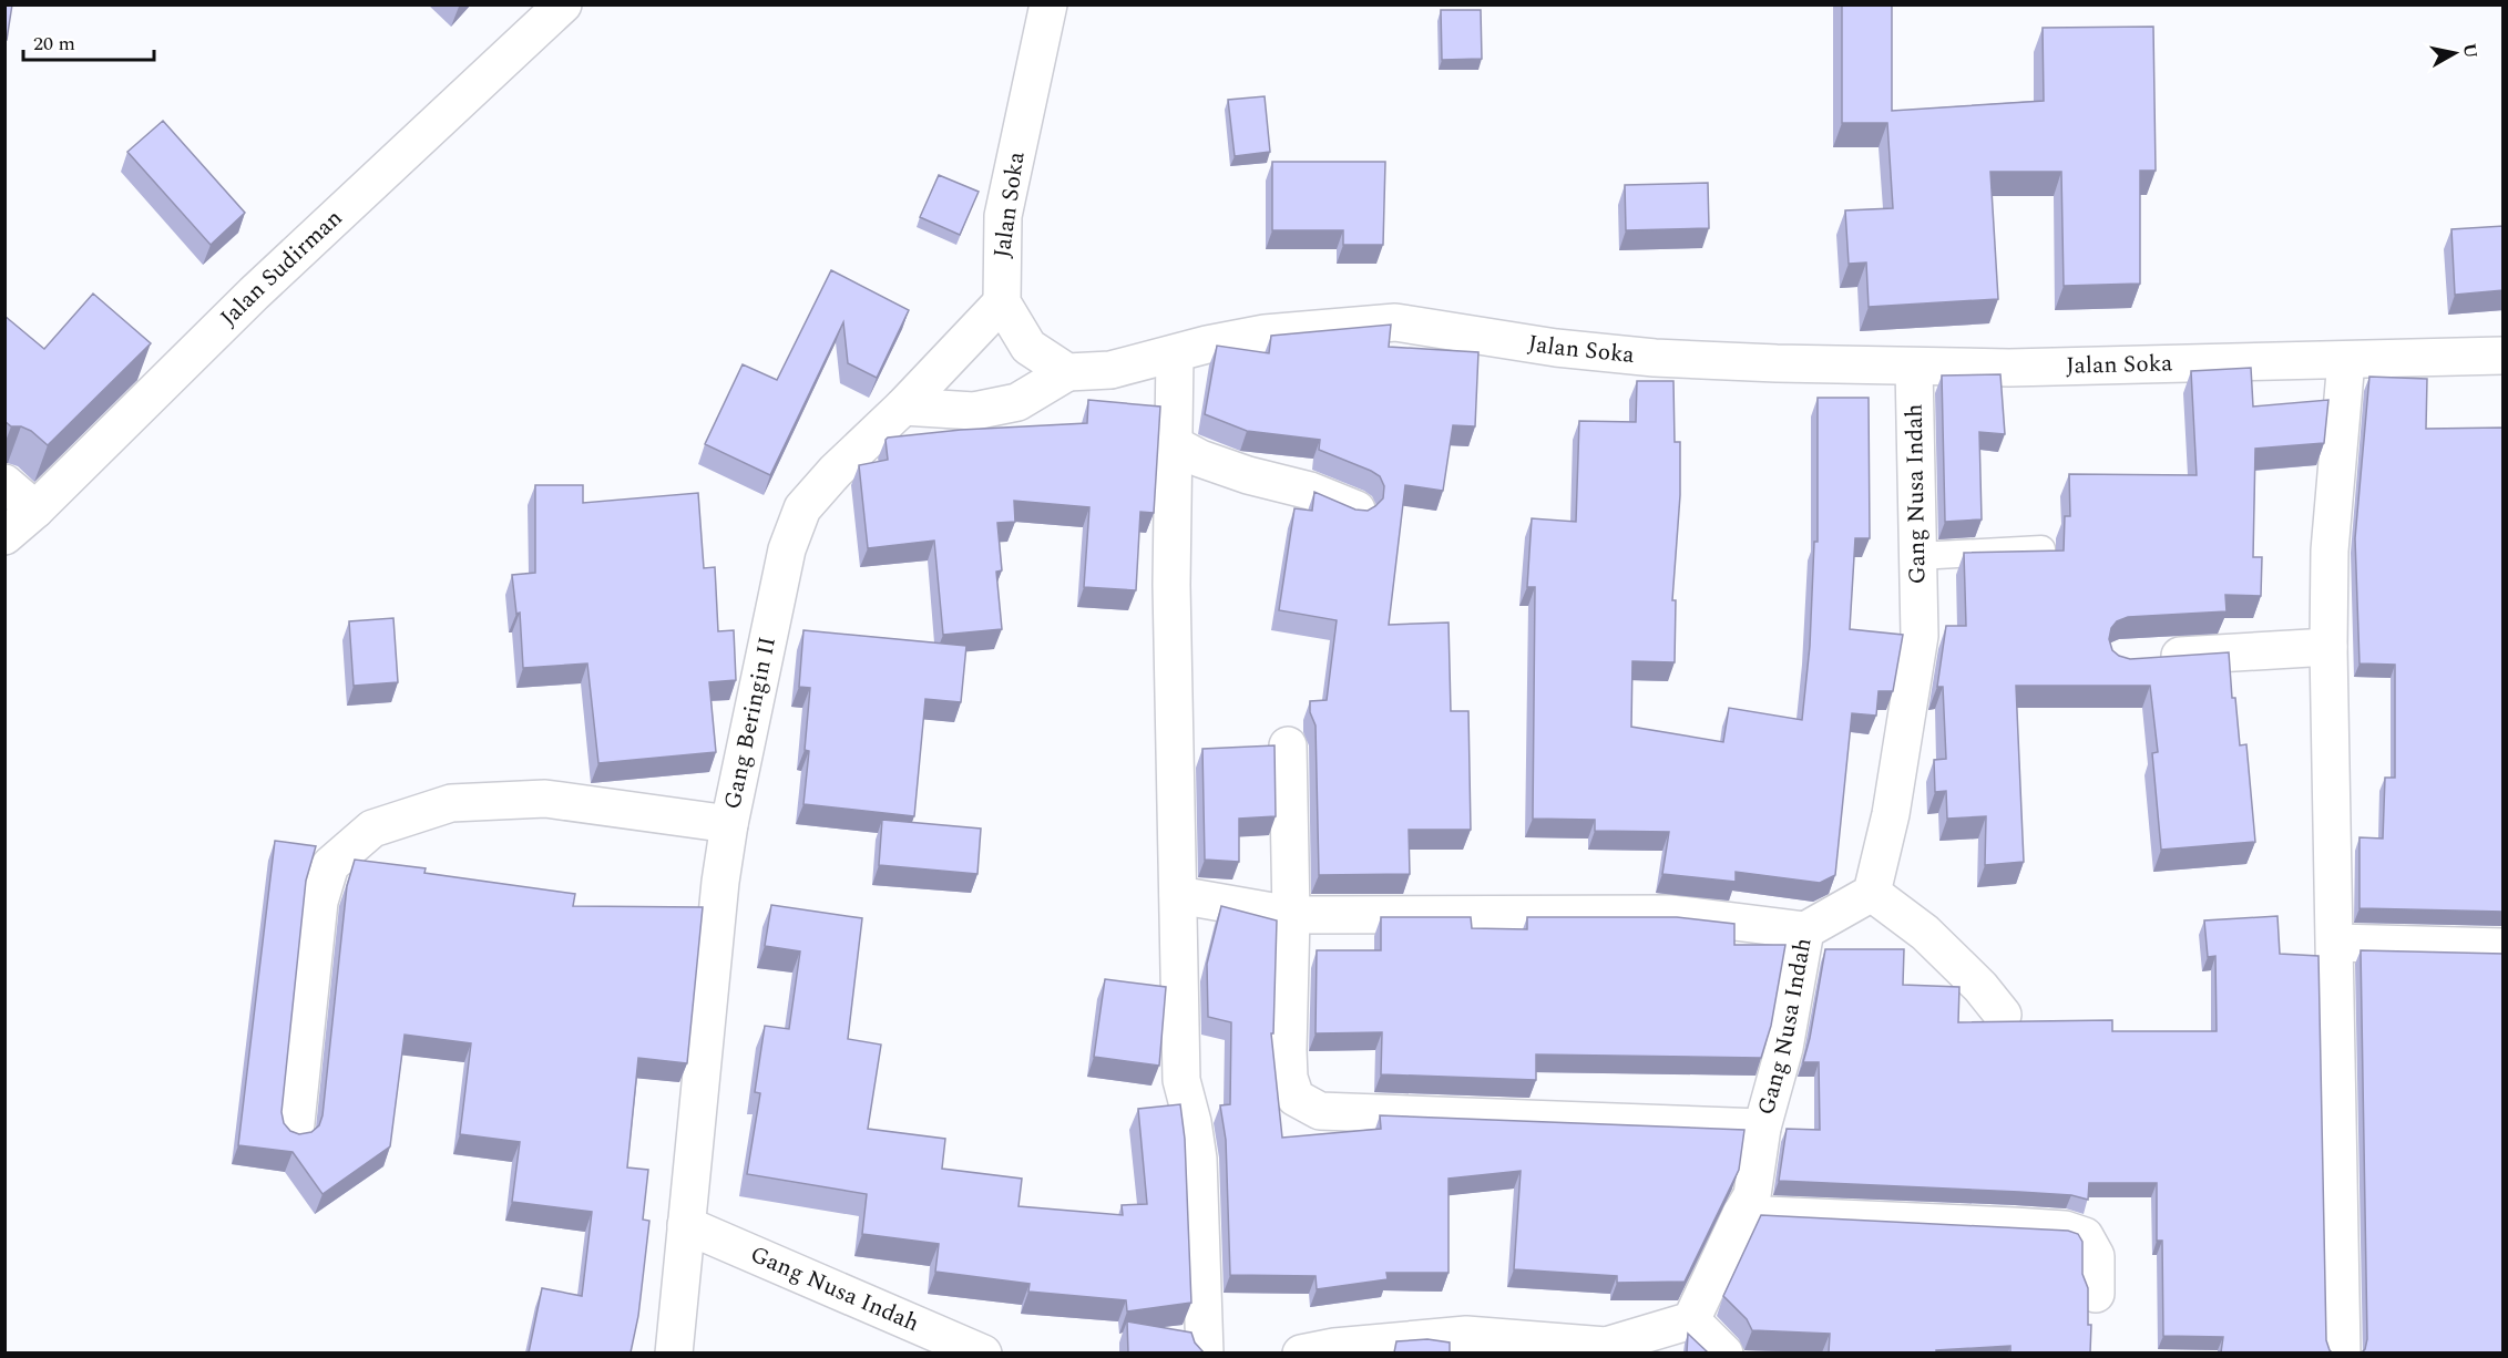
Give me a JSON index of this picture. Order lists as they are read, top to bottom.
{
  "streets": {
    "street": [
      "Jalan Soka",
      "Jalan Sudirman",
      "Gang Nusa Indah",
      "Gang Beringin II"
    ]
  },
  "crossings": [
    ["Jalan Soka", "Gang Nusa Indah"],
    ["Jalan Soka", "Gang Beringin II"],
    ["Gang Nusa Indah", "Gang Beringin II"]
  ],
  "scale_bar": "20 m",
  "north": "right"
}
